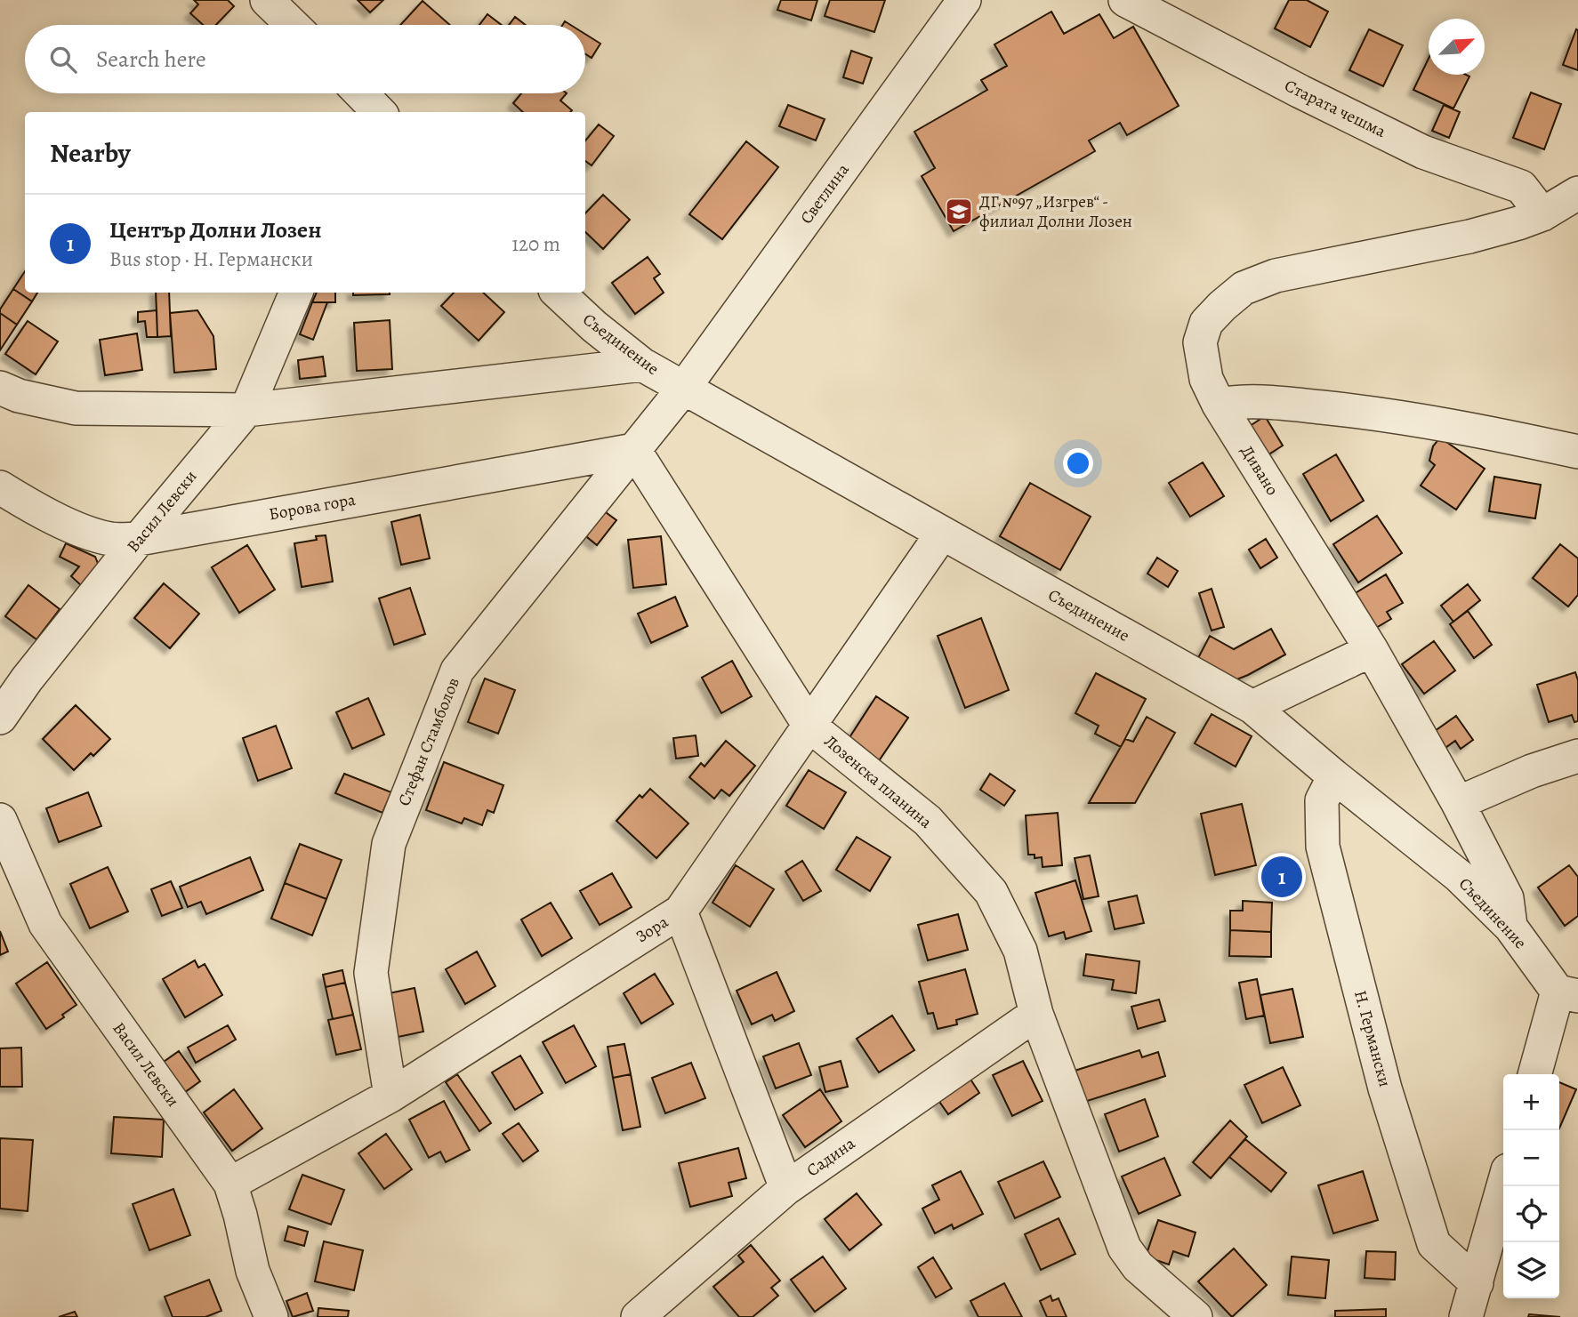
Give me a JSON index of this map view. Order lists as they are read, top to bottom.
{
  "streets": {
    "street": [
      "Старата чешма",
      "Светлина",
      "Съединение",
      "Дивано",
      "Борова гора",
      "Васил Левски",
      "Стефан Стамболов",
      "Лозенска планина",
      "Зора",
      "Н. Германски",
      "Садина"
    ]
  },
  "crossings": [
    ["Старата чешма", "Дивано"],
    ["Светлина", "Съединение"],
    ["Светлина", "Стефан Стамболов"],
    ["Съединение", "Дивано"],
    ["Съединение", "Стефан Стамболов"],
    ["Съединение", "Зора"],
    ["Съединение", "Н. Германски"],
    ["Борова гора", "Васил Левски"],
    ["Борова гора", "Стефан Стамболов"],
    ["Борова гора", "Лозенска планина"],
    ["Васил Левски", "Зора"],
    ["Стефан Стамболов", "Лозенска планина"],
    ["Стефан Стамболов", "Зора"],
    ["Лозенска планина", "Зора"],
    ["Лозенска планина", "Садина"]
  ],
  "places": {
    "school or university": ["ДГ №97 „Изгрев“ - филиал Долни Лозен"]
  },
  "north": "top right",
  "page": {
    "search": "Search here",
    "heading": "Nearby",
    "list": [
      {
        "mark": "1",
        "name": "Център Долни Лозен",
        "note": "Bus stop · Н. Германски",
        "value": "120 m"
      }
    ],
    "pins": "1",
    "map_buttons": ["+", "−"]
  }
}
